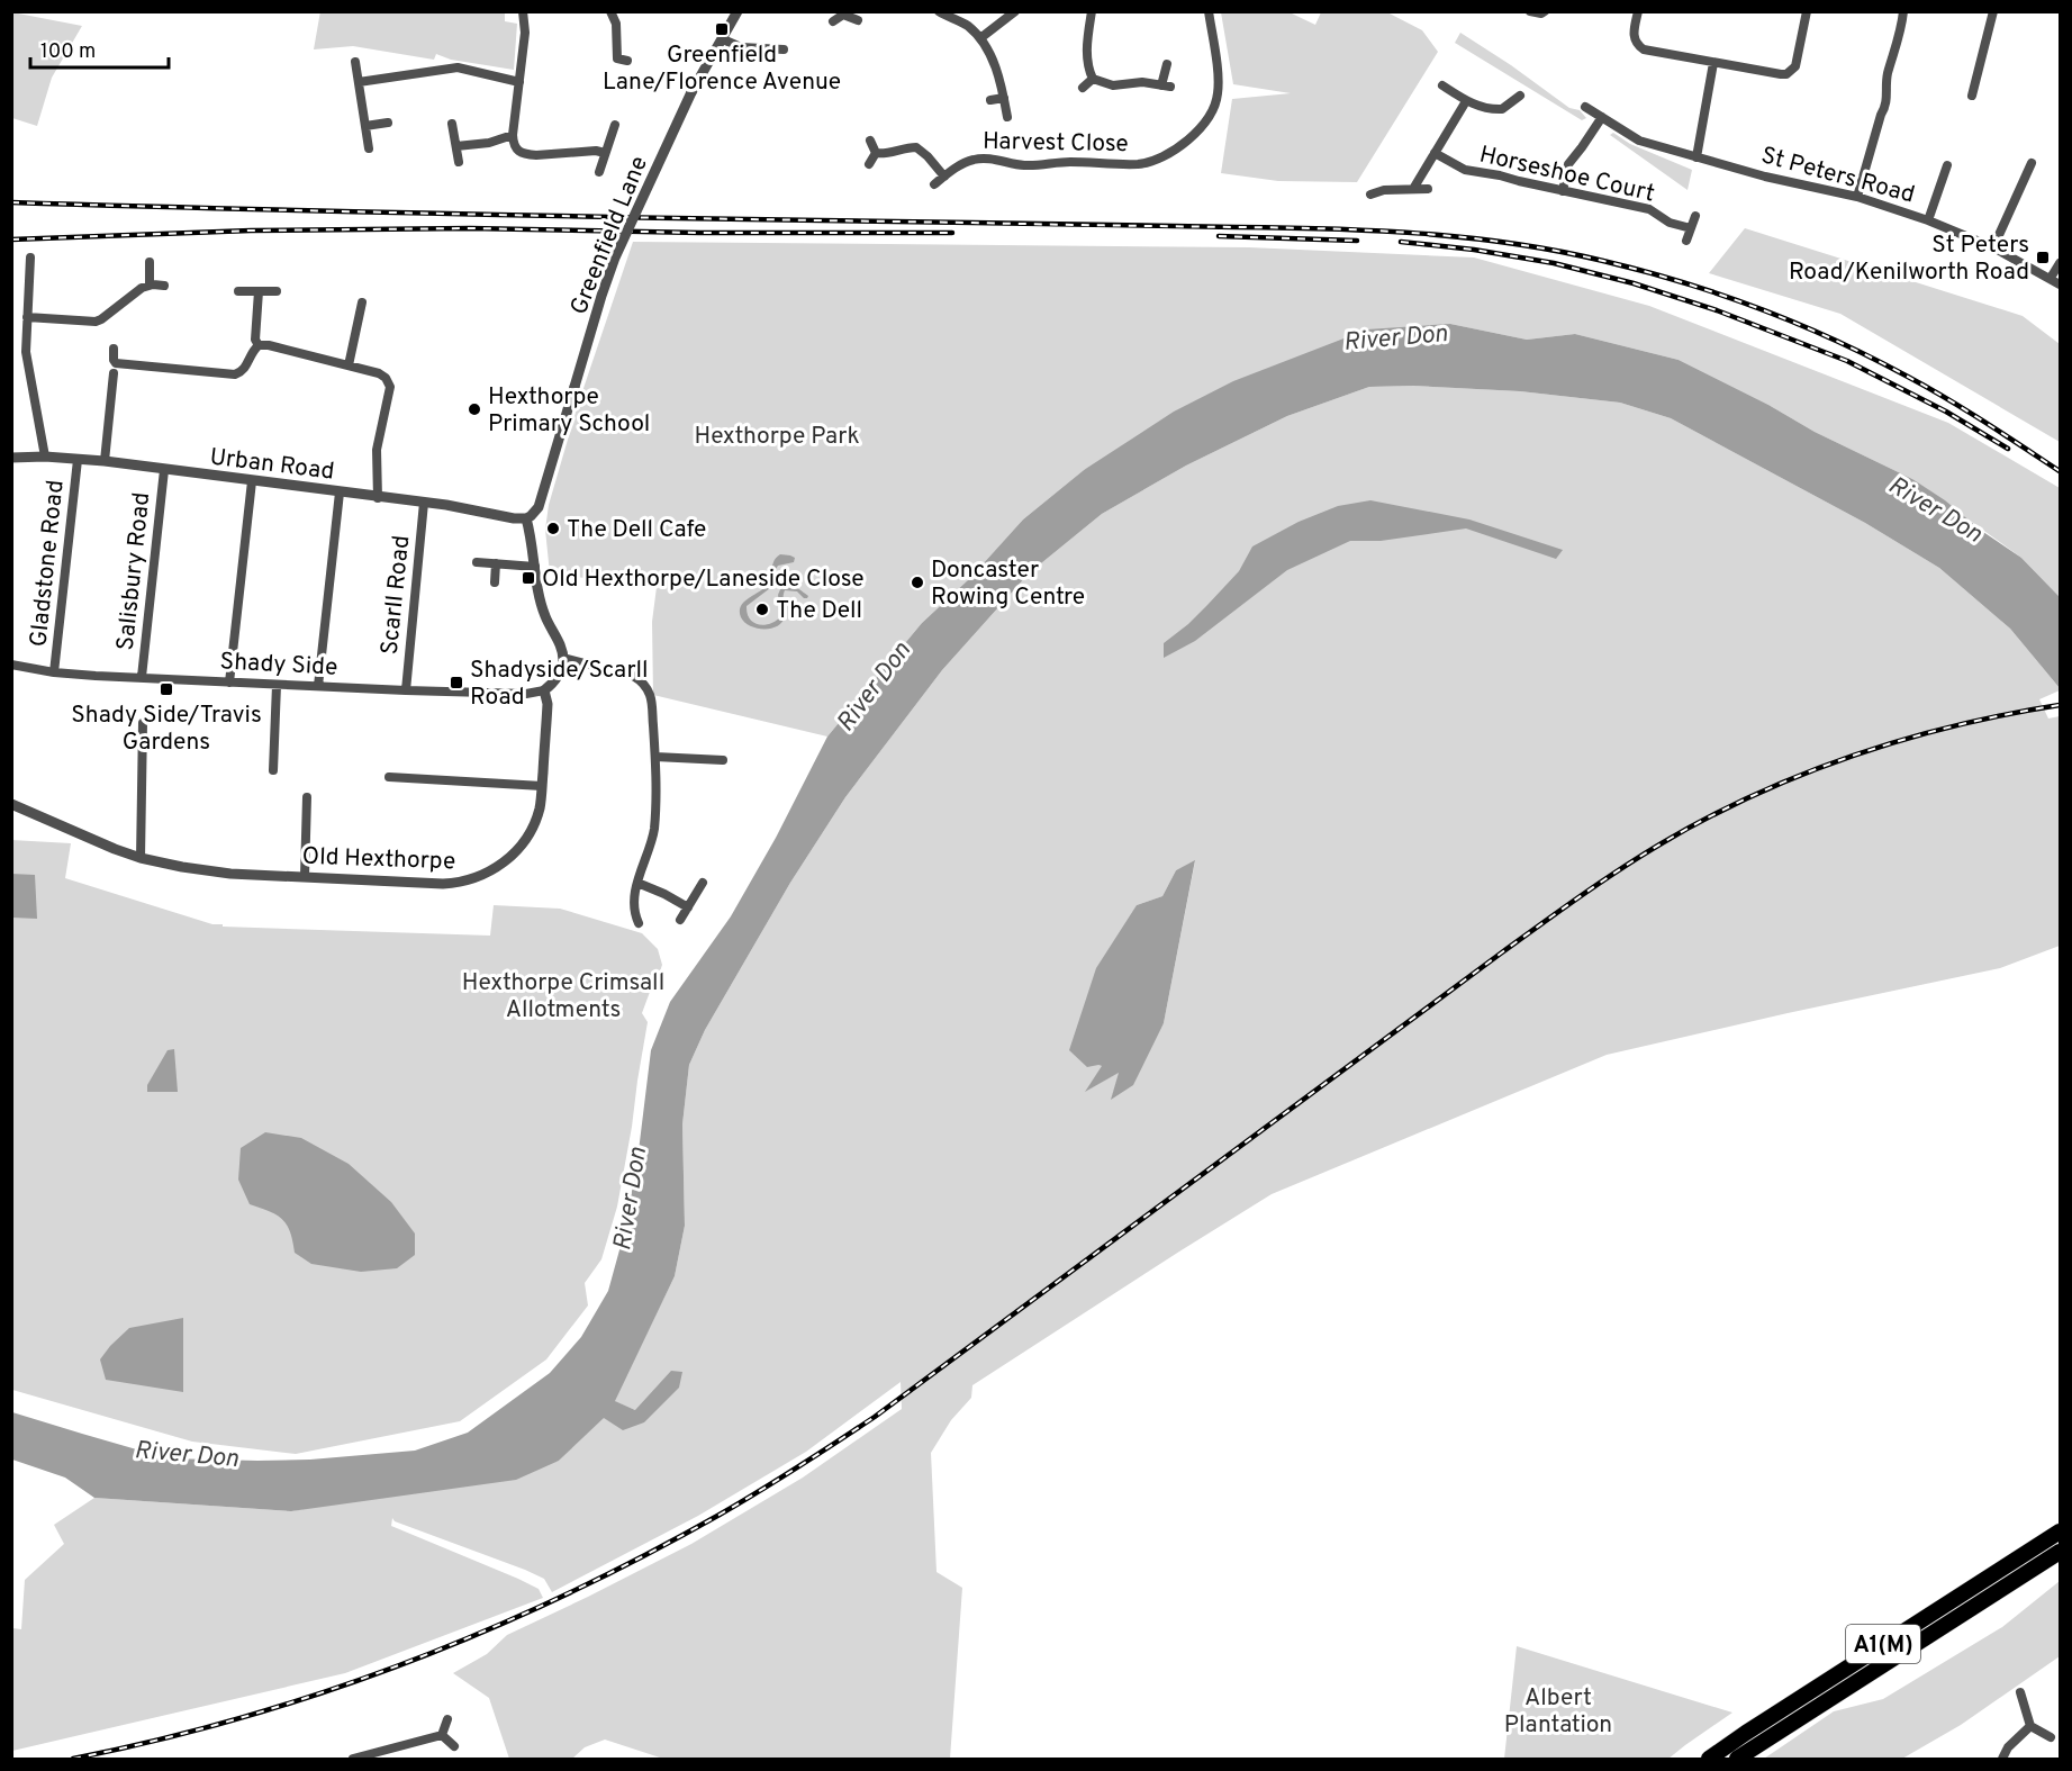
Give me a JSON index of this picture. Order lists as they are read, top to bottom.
{
  "streets": {
    "highway": ["A1(M)"],
    "street": [
      "Harvest Close",
      "Horseshoe Court",
      "St Peters Road",
      "Greenfield Lane",
      "Urban Road",
      "Gladstone Road",
      "Salisbury Road",
      "Scarll Road",
      "Shady Side",
      "Old Hexthorpe"
    ]
  },
  "crossings": [
    ["Greenfield Lane", "Urban Road"],
    ["Urban Road", "Gladstone Road"],
    ["Urban Road", "Salisbury Road"],
    ["Urban Road", "Scarll Road"],
    ["Gladstone Road", "Shady Side"],
    ["Salisbury Road", "Shady Side"],
    ["Scarll Road", "Shady Side"],
    ["Shady Side", "Old Hexthorpe"]
  ],
  "water": ["River Don"],
  "parks": ["Hexthorpe Park", "Hexthorpe Crimsall Allotments", "Albert Plantation"],
  "places": {
    "transit": [
      "Greenfield Lane/Florence Avenue",
      "St Peters Road/Kenilworth Road",
      "Old Hexthorpe/Laneside Close",
      "Shadyside/Scarll Road",
      "Shady Side/Travis Gardens"
    ],
    "other": [
      "Hexthorpe Primary School",
      "The Dell Cafe",
      "Doncaster Rowing Centre",
      "The Dell"
    ]
  },
  "scale_bar": "100 m"
}
